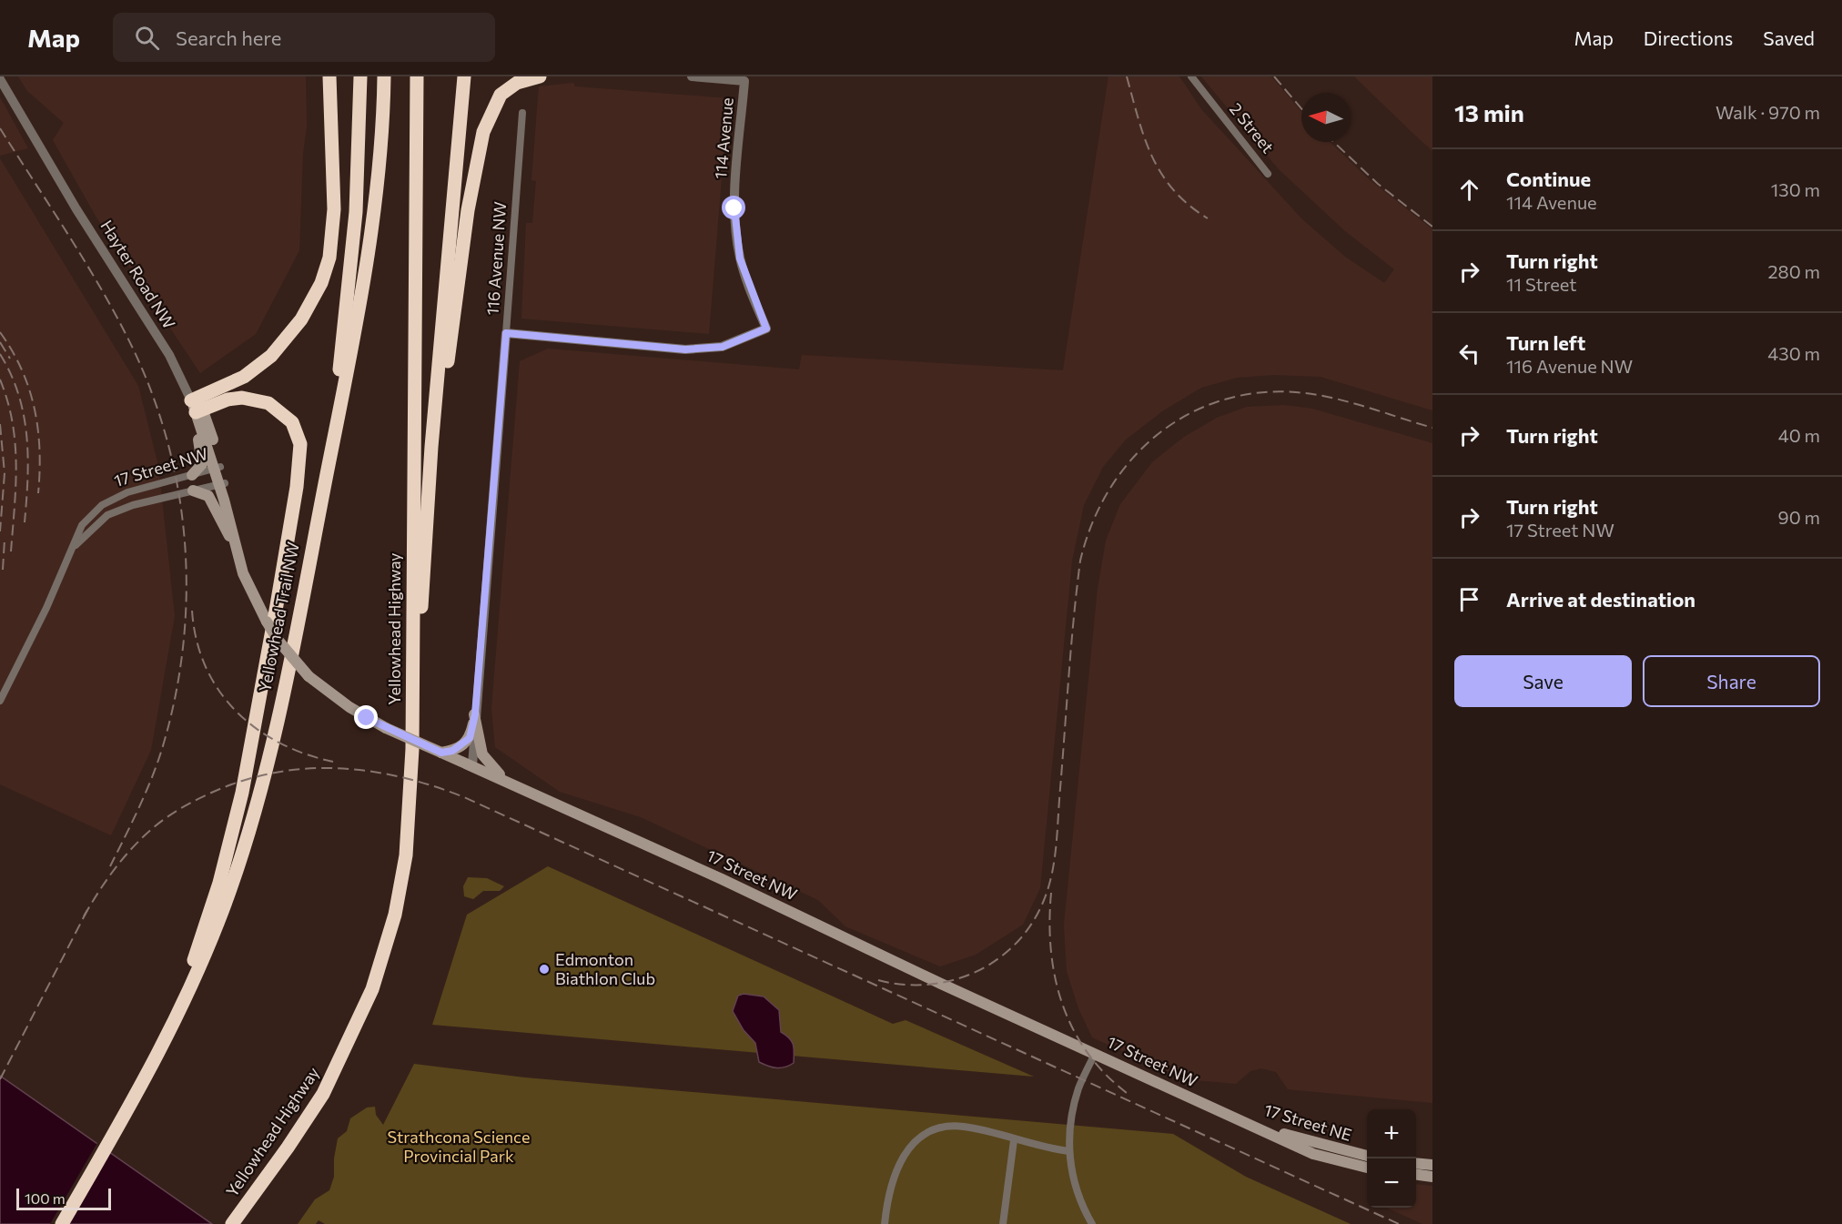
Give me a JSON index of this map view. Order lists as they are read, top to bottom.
{
  "streets": {
    "highway": ["Yellowhead Trail NW", "Yellowhead Highway"],
    "main road": ["17 Street NW", "17 Street NE"],
    "street": [
      "2 Street",
      "114 Avenue",
      "116 Avenue NW",
      "Hayter Road NW"
    ]
  },
  "crossings": [
    ["114 Avenue", "116 Avenue NW"],
    ["116 Avenue NW", "17 Street NW"],
    ["Hayter Road NW", "17 Street NW"],
    ["17 Street NW", "17 Street NE"]
  ],
  "parks": ["Strathcona Science Provincial Park"],
  "places": ["Edmonton Biathlon Club"],
  "scale_bar": "100 m",
  "north": "left",
  "page": {
    "header": "Map",
    "search": "Search here",
    "nav": ["Map", "Directions", "Saved"],
    "heading": ["13 min", "Walk · 970 m"],
    "list": [
      ["Continue", "114 Avenue", "130 m"],
      ["Turn right", "11 Street", "280 m"],
      ["Turn left", "116 Avenue NW", "430 m"],
      ["Turn right", "40 m"],
      ["Turn right", "17 Street NW", "90 m"],
      "Arrive at destination"
    ],
    "buttons": ["Save", "Share"],
    "map_buttons": ["+", "−"],
    "scale": "100 m"
  }
}
